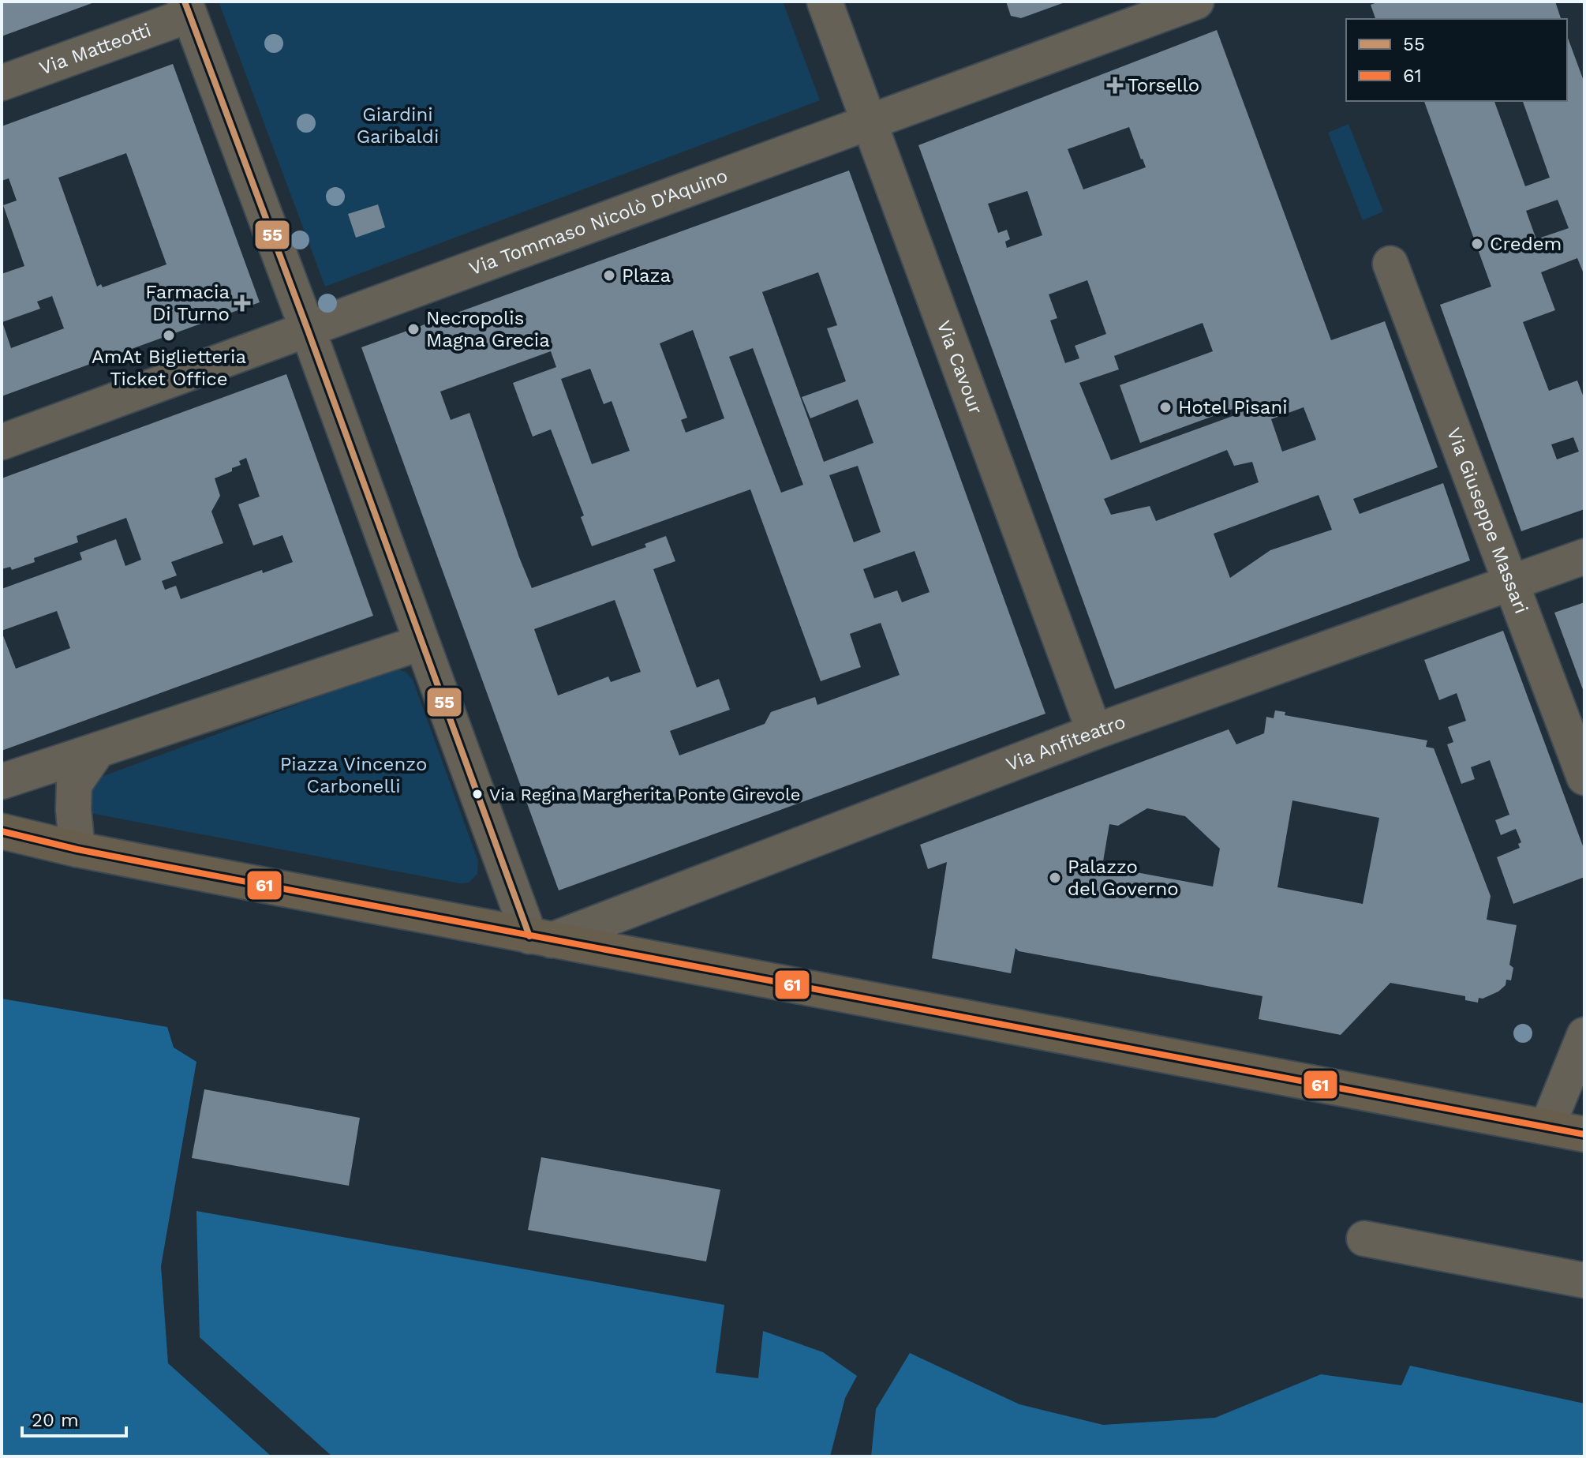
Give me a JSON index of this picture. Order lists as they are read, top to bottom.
{
  "streets": {
    "street": [
      "Via Matteotti",
      "Via Tommaso Nicolò D'Aquino",
      "Via Cavour",
      "Via Giuseppe Massari",
      "Via Anfiteatro"
    ]
  },
  "crossings": [
    ["Via Tommaso Nicolò D'Aquino", "Via Cavour"],
    ["Via Cavour", "Via Anfiteatro"],
    ["Via Giuseppe Massari", "Via Anfiteatro"]
  ],
  "parks": ["Giardini Garibaldi", "Piazza Vincenzo Carbonelli"],
  "places": {
    "health": ["Torsello", "Farmacia Di Turno"],
    "other": [
      "Credem",
      "Plaza",
      "Necropolis Magna Grecia",
      "AmAt Biglietteria Ticket Office",
      "Hotel Pisani",
      "Via Regina Margherita Ponte Girevole",
      "Palazzo del Governo"
    ]
  },
  "lines": ["transit line 55", "transit line 61"],
  "legend": ["55", "61"],
  "scale_bar": "20 m"
}
